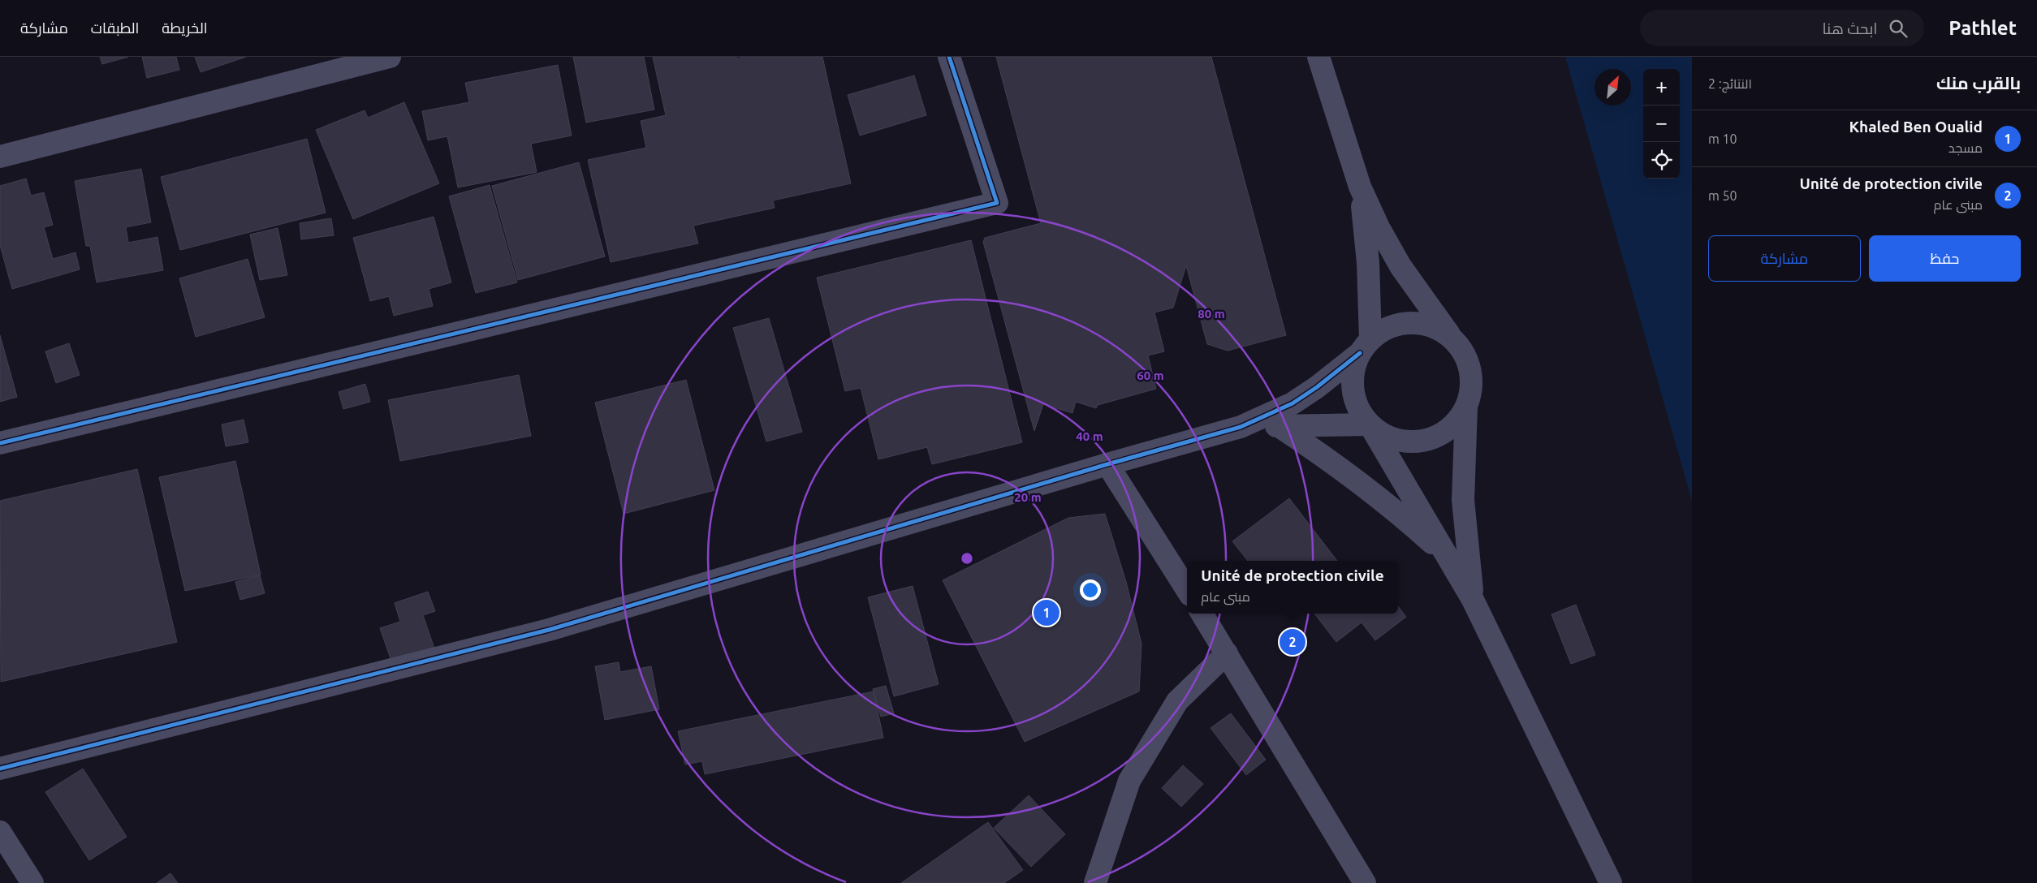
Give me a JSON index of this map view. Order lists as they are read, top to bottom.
{
  "north": "top right",
  "page": {
    "header": "Pathlet",
    "search": "ابحث هنا",
    "nav": ["الخريطة", "الطبقات", "مشاركة"],
    "heading": ["بالقرب منك", "النتائج: 2"],
    "map_buttons": ["+", "−"],
    "list": [
      {
        "mark": "1",
        "name": "Khaled Ben Oualid",
        "note": "مسجد",
        "value": "10 m"
      },
      {
        "mark": "2",
        "name": "Unité de protection civile",
        "note": "مبنى عام",
        "value": "50 m"
      }
    ],
    "buttons": ["حفظ", "مشاركة"],
    "popup": ["Unité de protection civile", "مبنى عام"],
    "pins": ["1", "2"]
  },
  "rings": [
    "80 m",
    "60 m",
    "40 m",
    "20 m"
  ]
}
